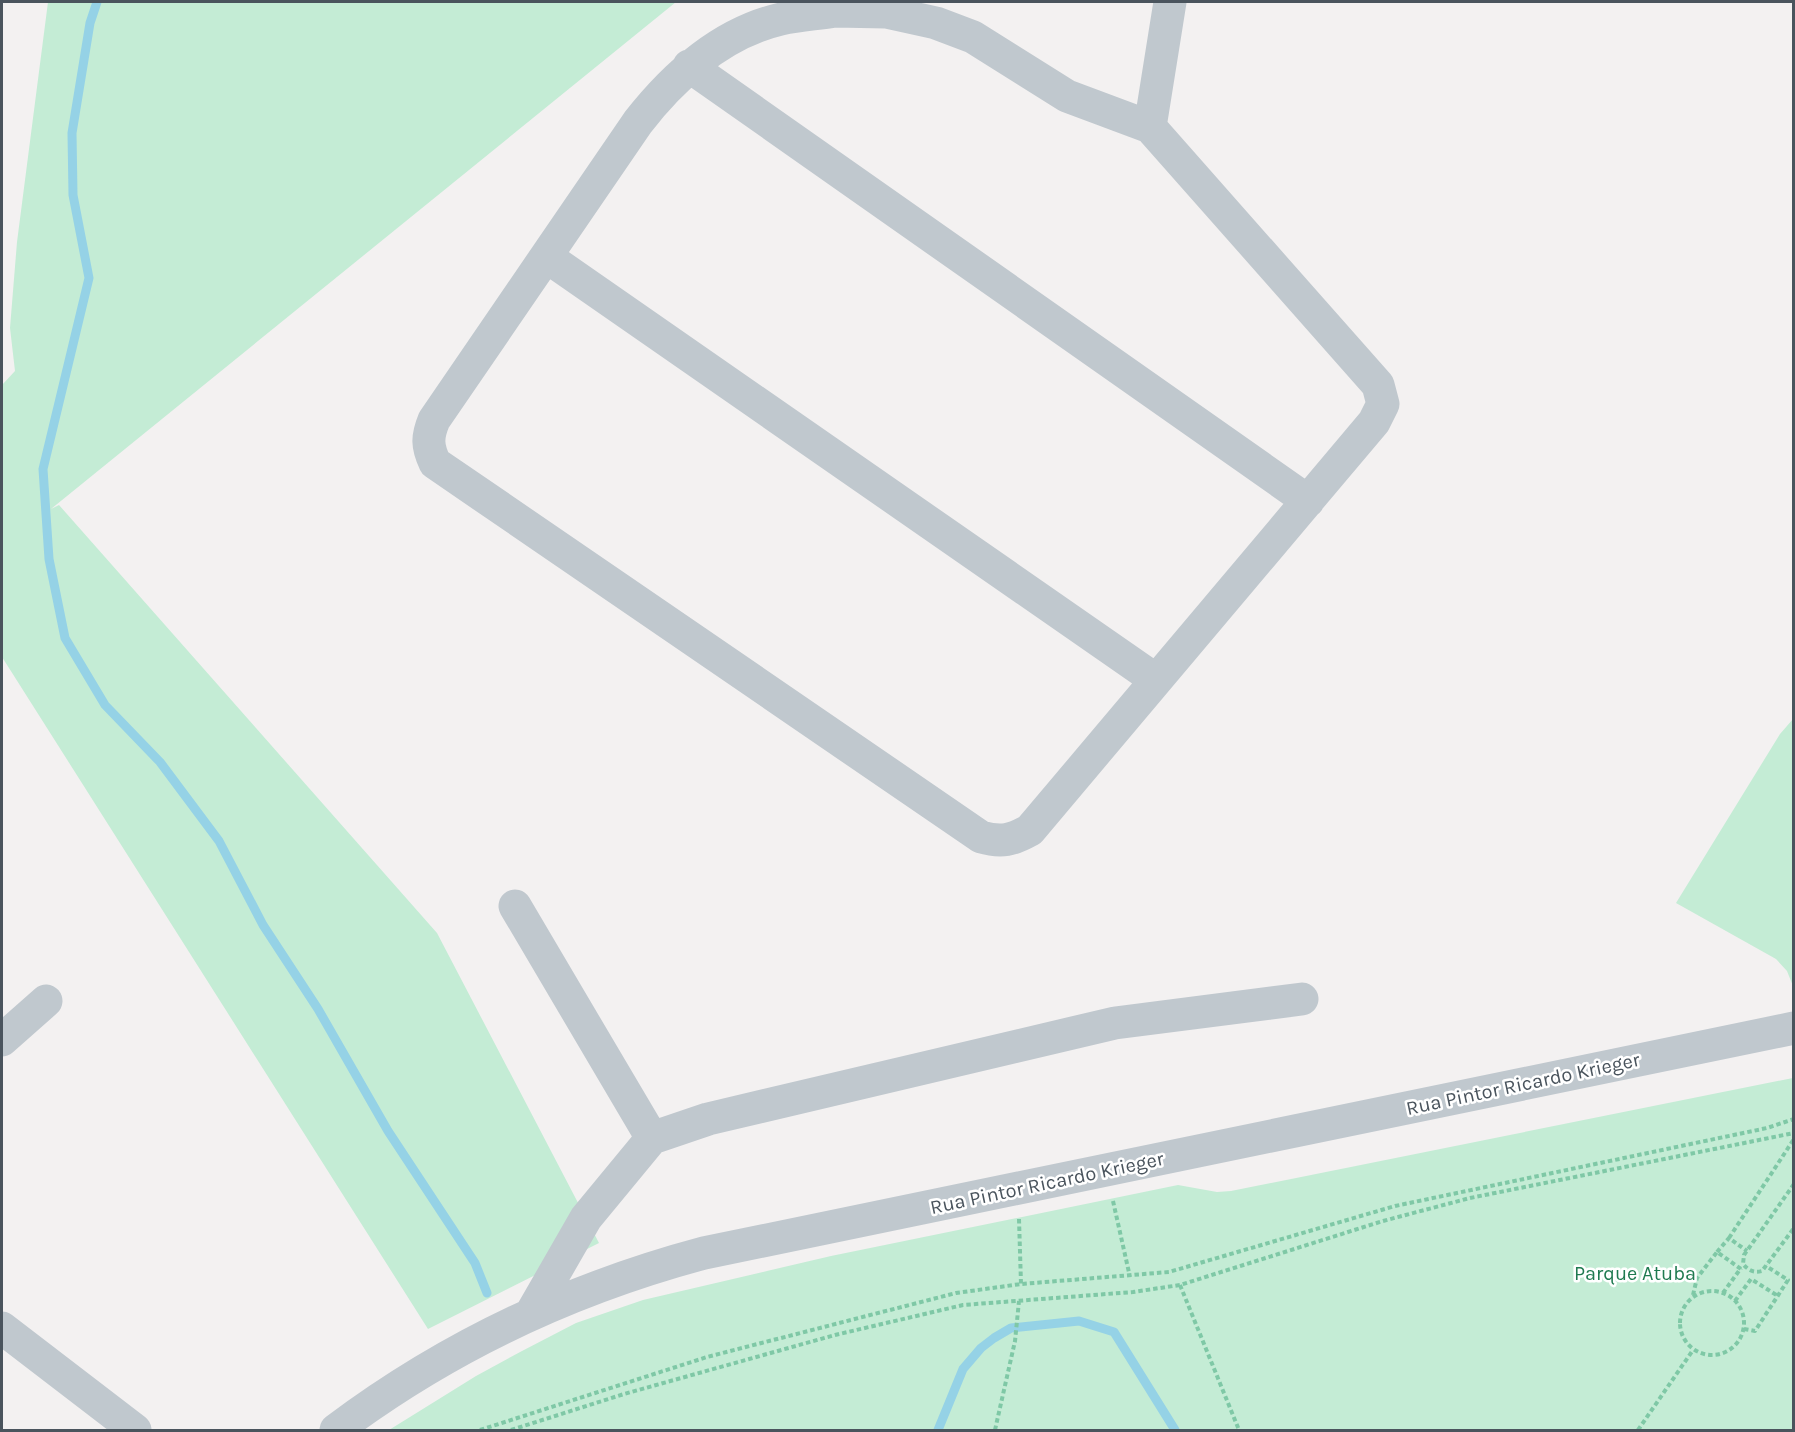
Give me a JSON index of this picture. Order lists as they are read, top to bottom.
{
  "streets": {
    "street": ["Rua Pintor Ricardo Krieger"]
  },
  "parks": ["Parque Atuba"]
}
